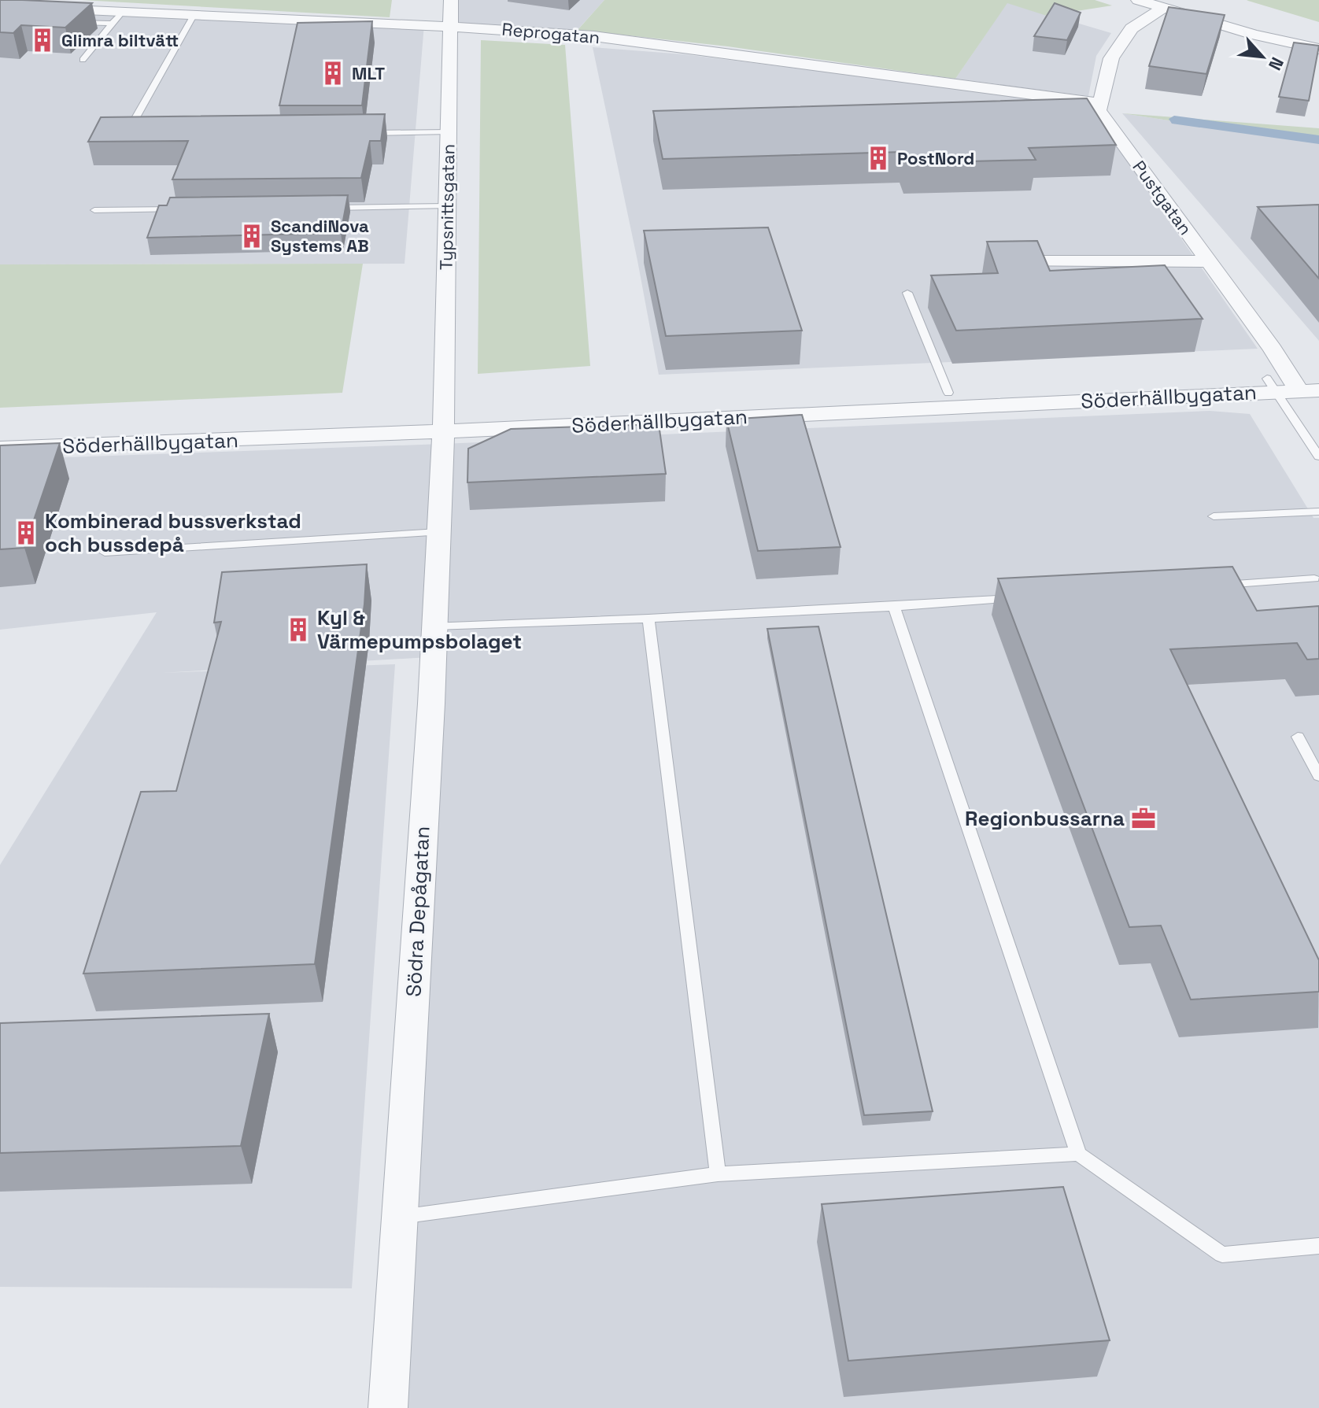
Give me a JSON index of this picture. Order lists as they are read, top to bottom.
{
  "streets": {
    "street": [
      "Reprogatan",
      "Pustgatan",
      "Typsnittsgatan",
      "Söderhällbygatan",
      "Södra Depågatan"
    ]
  },
  "crossings": [
    ["Reprogatan", "Pustgatan"],
    ["Reprogatan", "Typsnittsgatan"],
    ["Pustgatan", "Söderhällbygatan"],
    ["Typsnittsgatan", "Söderhällbygatan"],
    ["Typsnittsgatan", "Södra Depågatan"],
    ["Söderhällbygatan", "Södra Depågatan"]
  ],
  "places": {
    "building": [
      "Glimra biltvätt",
      "MLT",
      "PostNord",
      "ScandiNova Systems AB",
      "Kombinerad bussverkstad och bussdepå",
      "Kyl & Värmepumpsbolaget"
    ],
    "office": ["Regionbussarna"]
  },
  "north": "bottom right"
}
